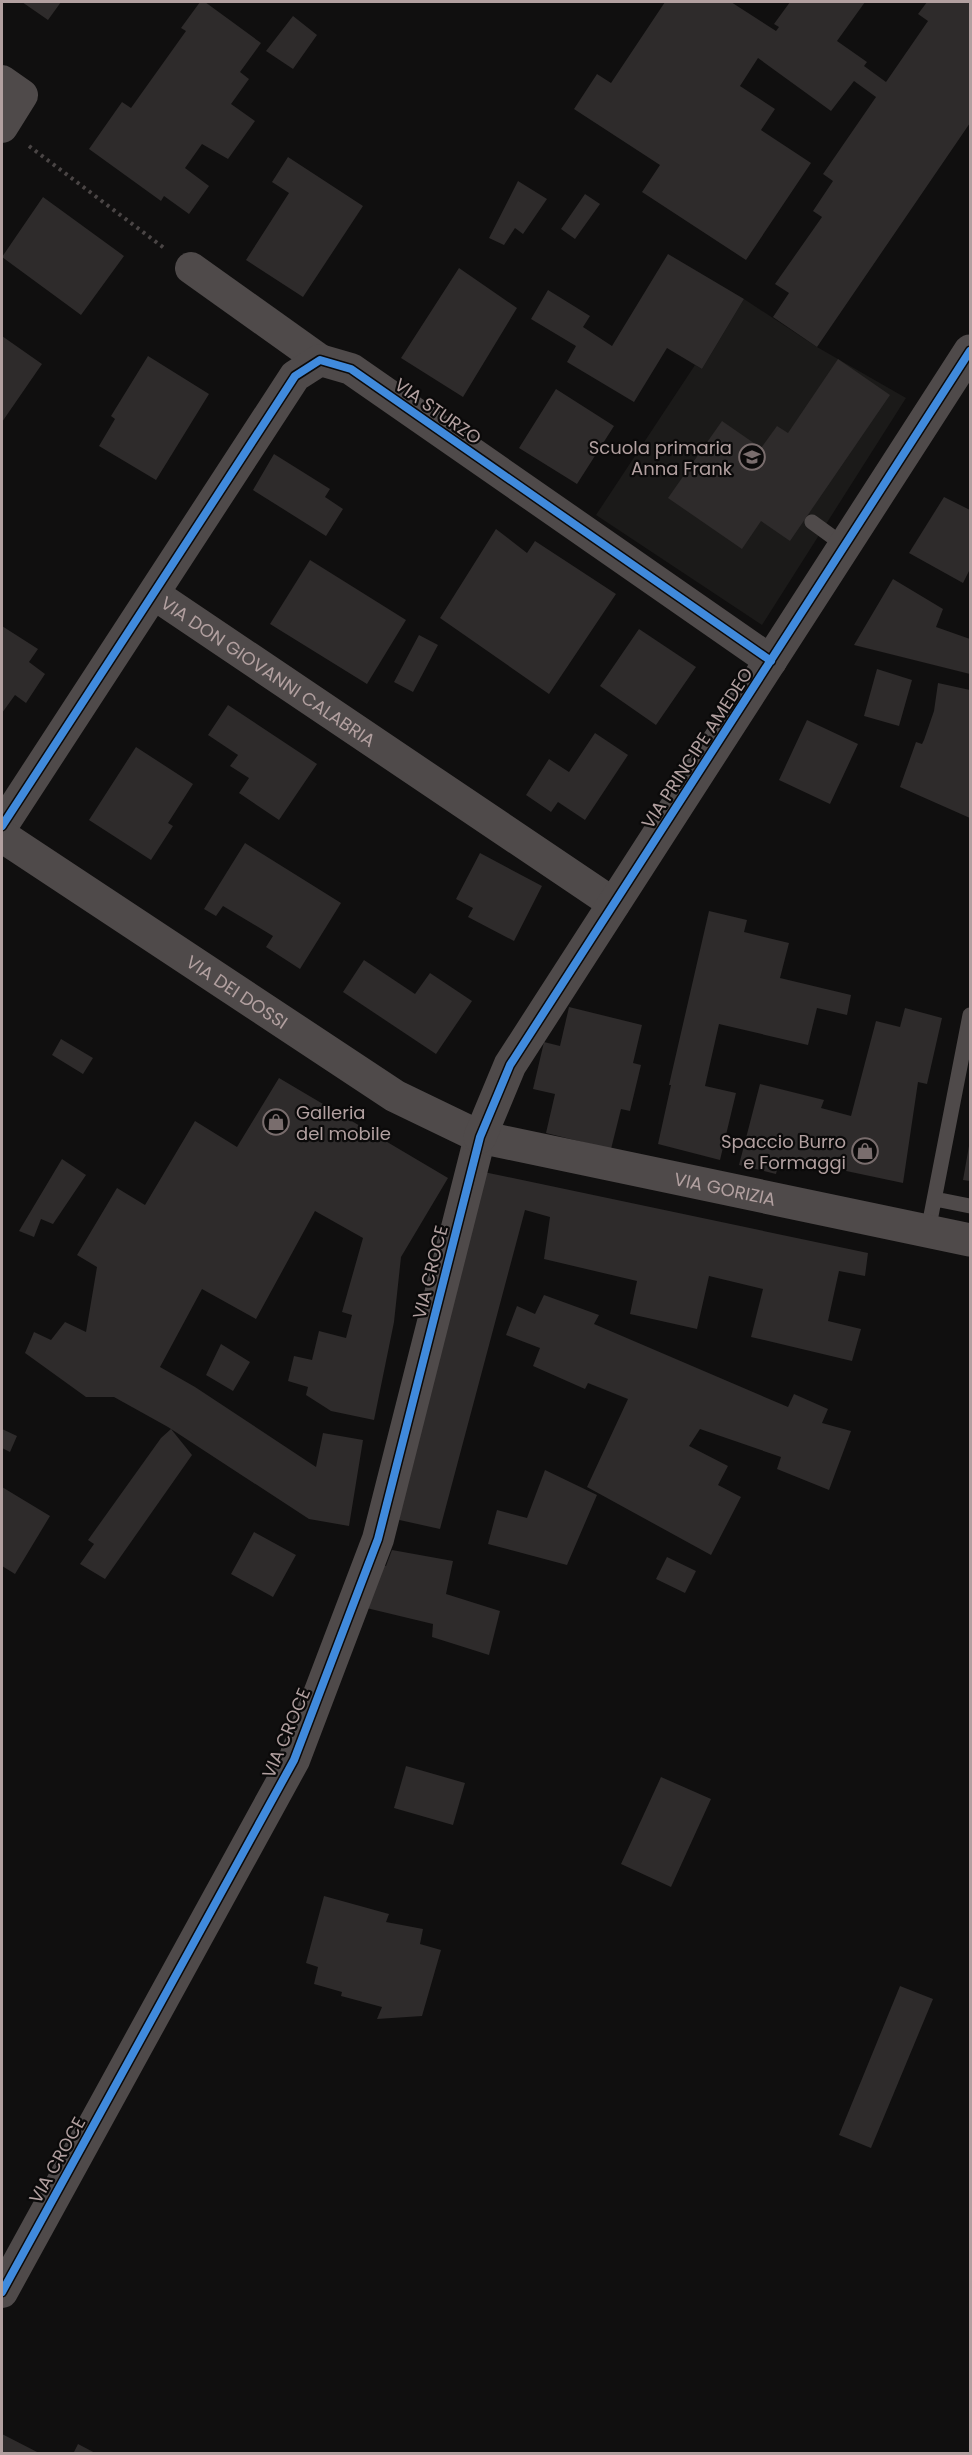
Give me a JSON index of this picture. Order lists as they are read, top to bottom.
{
  "streets": {
    "street": [
      "VIA STURZO",
      "VIA DON GIOVANNI CALABRIA",
      "VIA PRINCIPE AMEDEO",
      "VIA DEI DOSSI",
      "VIA GORIZIA",
      "VIA CROCE"
    ]
  },
  "crossings": [
    ["VIA STURZO", "VIA PRINCIPE AMEDEO"],
    ["VIA DON GIOVANNI CALABRIA", "VIA PRINCIPE AMEDEO"],
    ["VIA PRINCIPE AMEDEO", "VIA DEI DOSSI"],
    ["VIA PRINCIPE AMEDEO", "VIA GORIZIA"],
    ["VIA PRINCIPE AMEDEO", "VIA CROCE"],
    ["VIA DEI DOSSI", "VIA GORIZIA"],
    ["VIA DEI DOSSI", "VIA CROCE"],
    ["VIA GORIZIA", "VIA CROCE"]
  ],
  "places": {
    "school or university": ["Scuola primaria Anna Frank"],
    "shop": ["Galleria del mobile", "Spaccio Burro e Formaggi"]
  }
}
